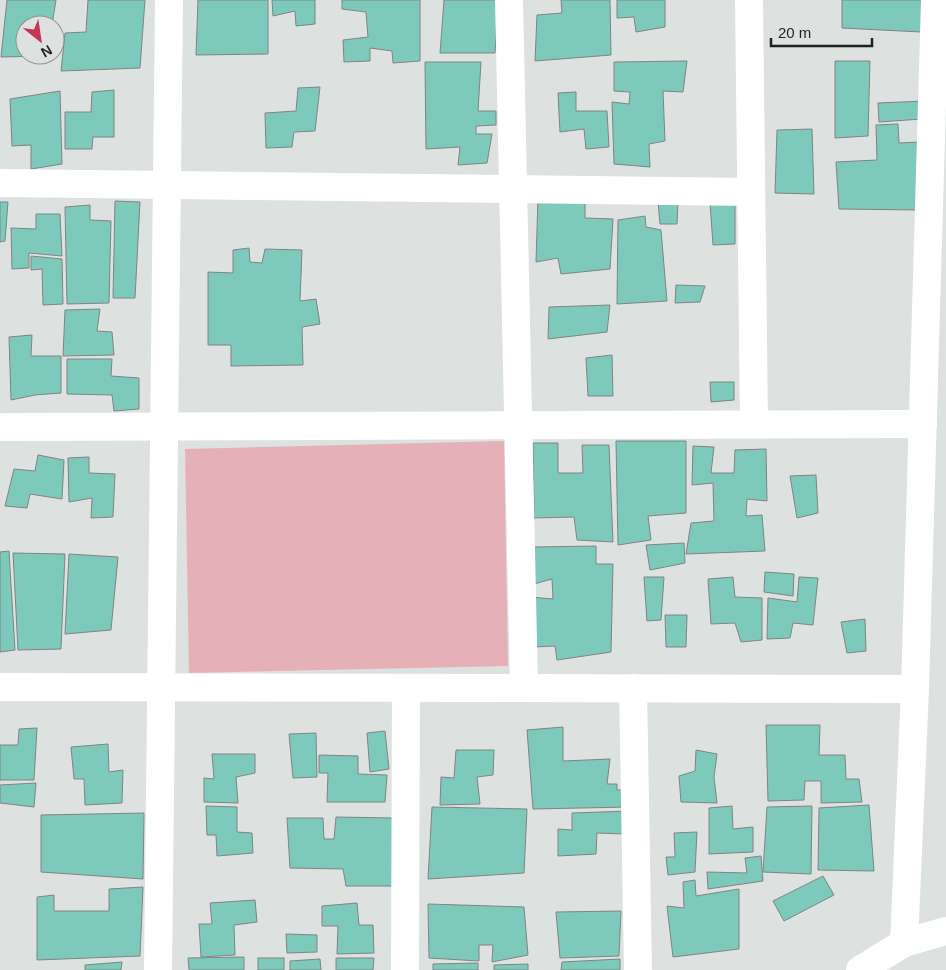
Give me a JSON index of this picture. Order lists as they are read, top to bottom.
{
  "scale_bar": "20 m",
  "north": "bottom right"
}
